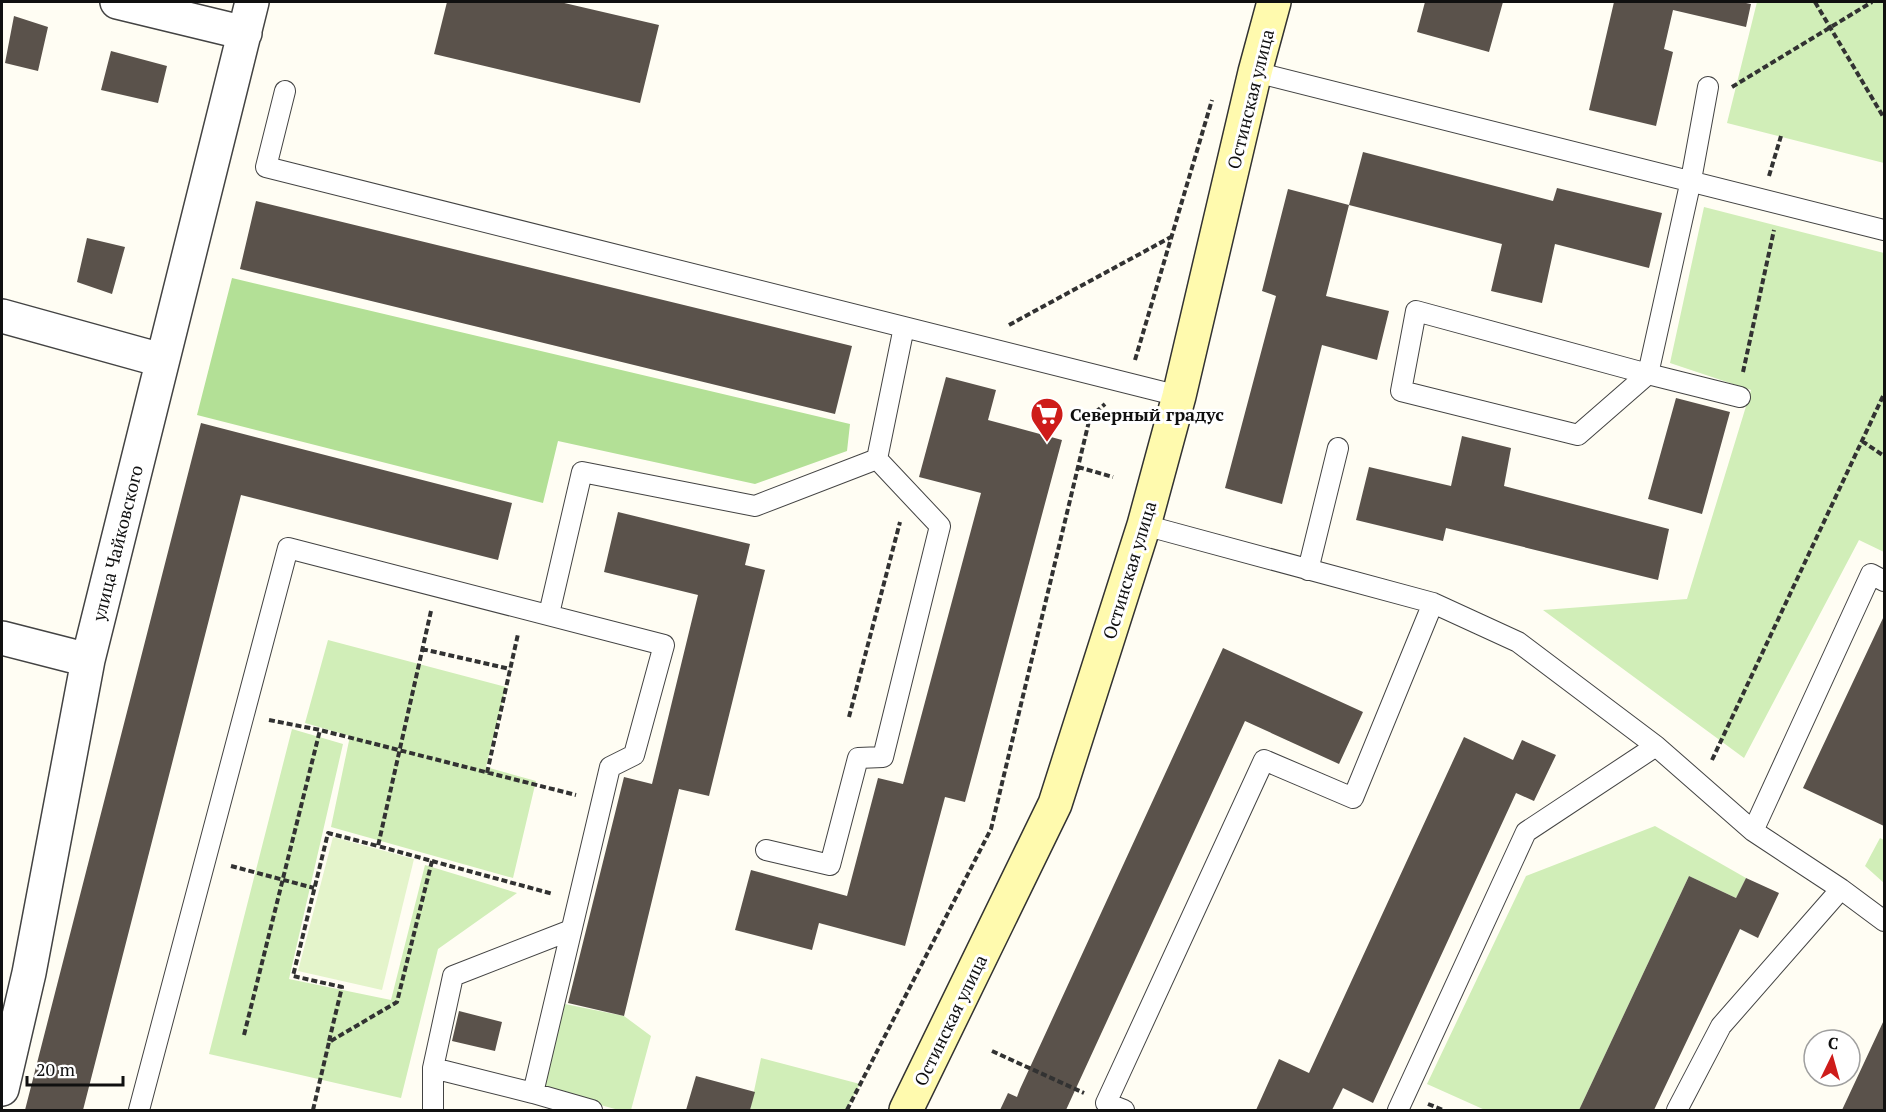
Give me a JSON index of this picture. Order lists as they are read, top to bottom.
{
  "streets": {
    "street": ["Остинская улица", "улица Чайковского"]
  },
  "places": {
    "supermarket": ["Северный градус"]
  },
  "scale_bar": "20 m",
  "north": "top"
}
